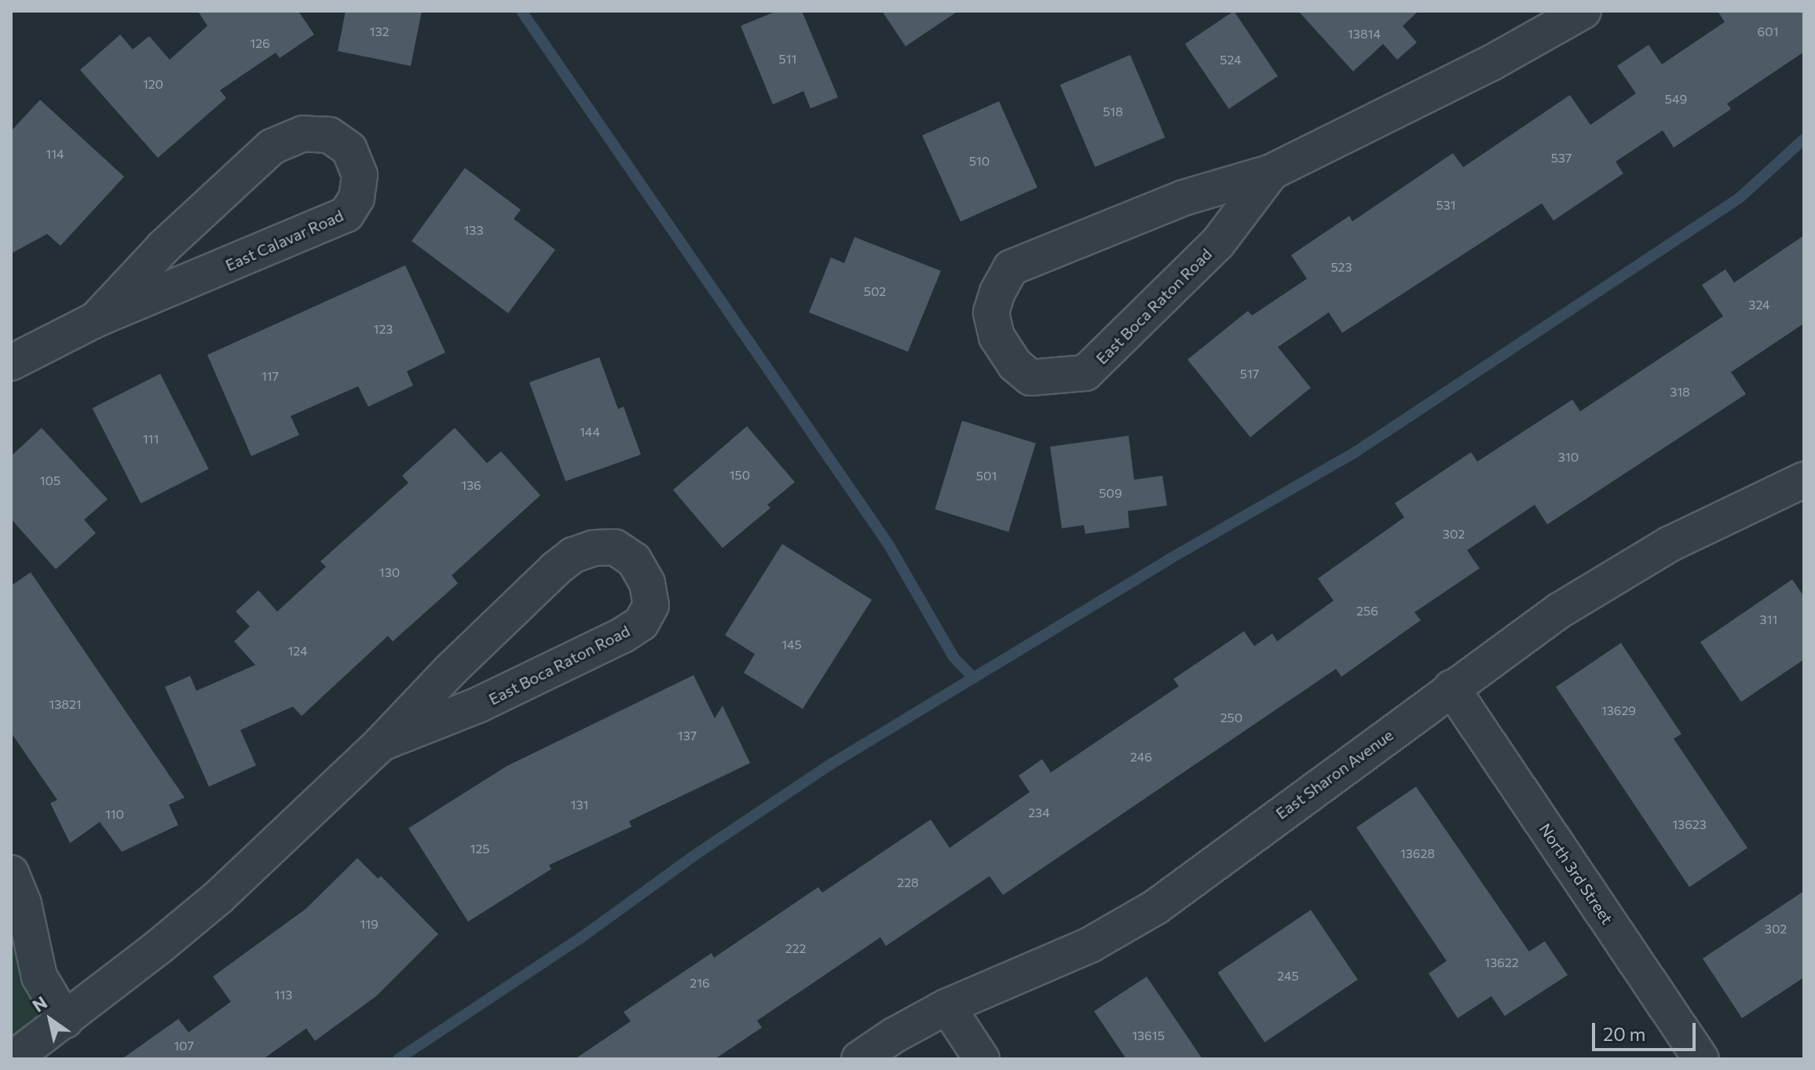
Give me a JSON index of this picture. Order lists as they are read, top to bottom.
{
  "streets": {
    "street": [
      "East Calavar Road",
      "East Boca Raton Road",
      "East Sharon Avenue",
      "North 3rd Street"
    ]
  },
  "crossings": [
    ["East Sharon Avenue", "North 3rd Street"]
  ],
  "house_numbers": [
    "132",
    "601",
    "13814",
    "126",
    "511",
    "524",
    "120",
    "549",
    "518",
    "114",
    "537",
    "510",
    "531",
    "133",
    "523",
    "502",
    "324",
    "123",
    "517",
    "117",
    "318",
    "144",
    "111",
    "310",
    "150",
    "501",
    "105",
    "136",
    "509",
    "302",
    "130",
    "256",
    "311",
    "145",
    "124",
    "13821",
    "13629",
    "250",
    "137",
    "246",
    "131",
    "234",
    "110",
    "13623",
    "125",
    "13628",
    "228",
    "119",
    "302",
    "222",
    "13622",
    "245",
    "216",
    "113",
    "13615",
    "107"
  ],
  "scale_bar": "20 m",
  "north": "top left"
}
